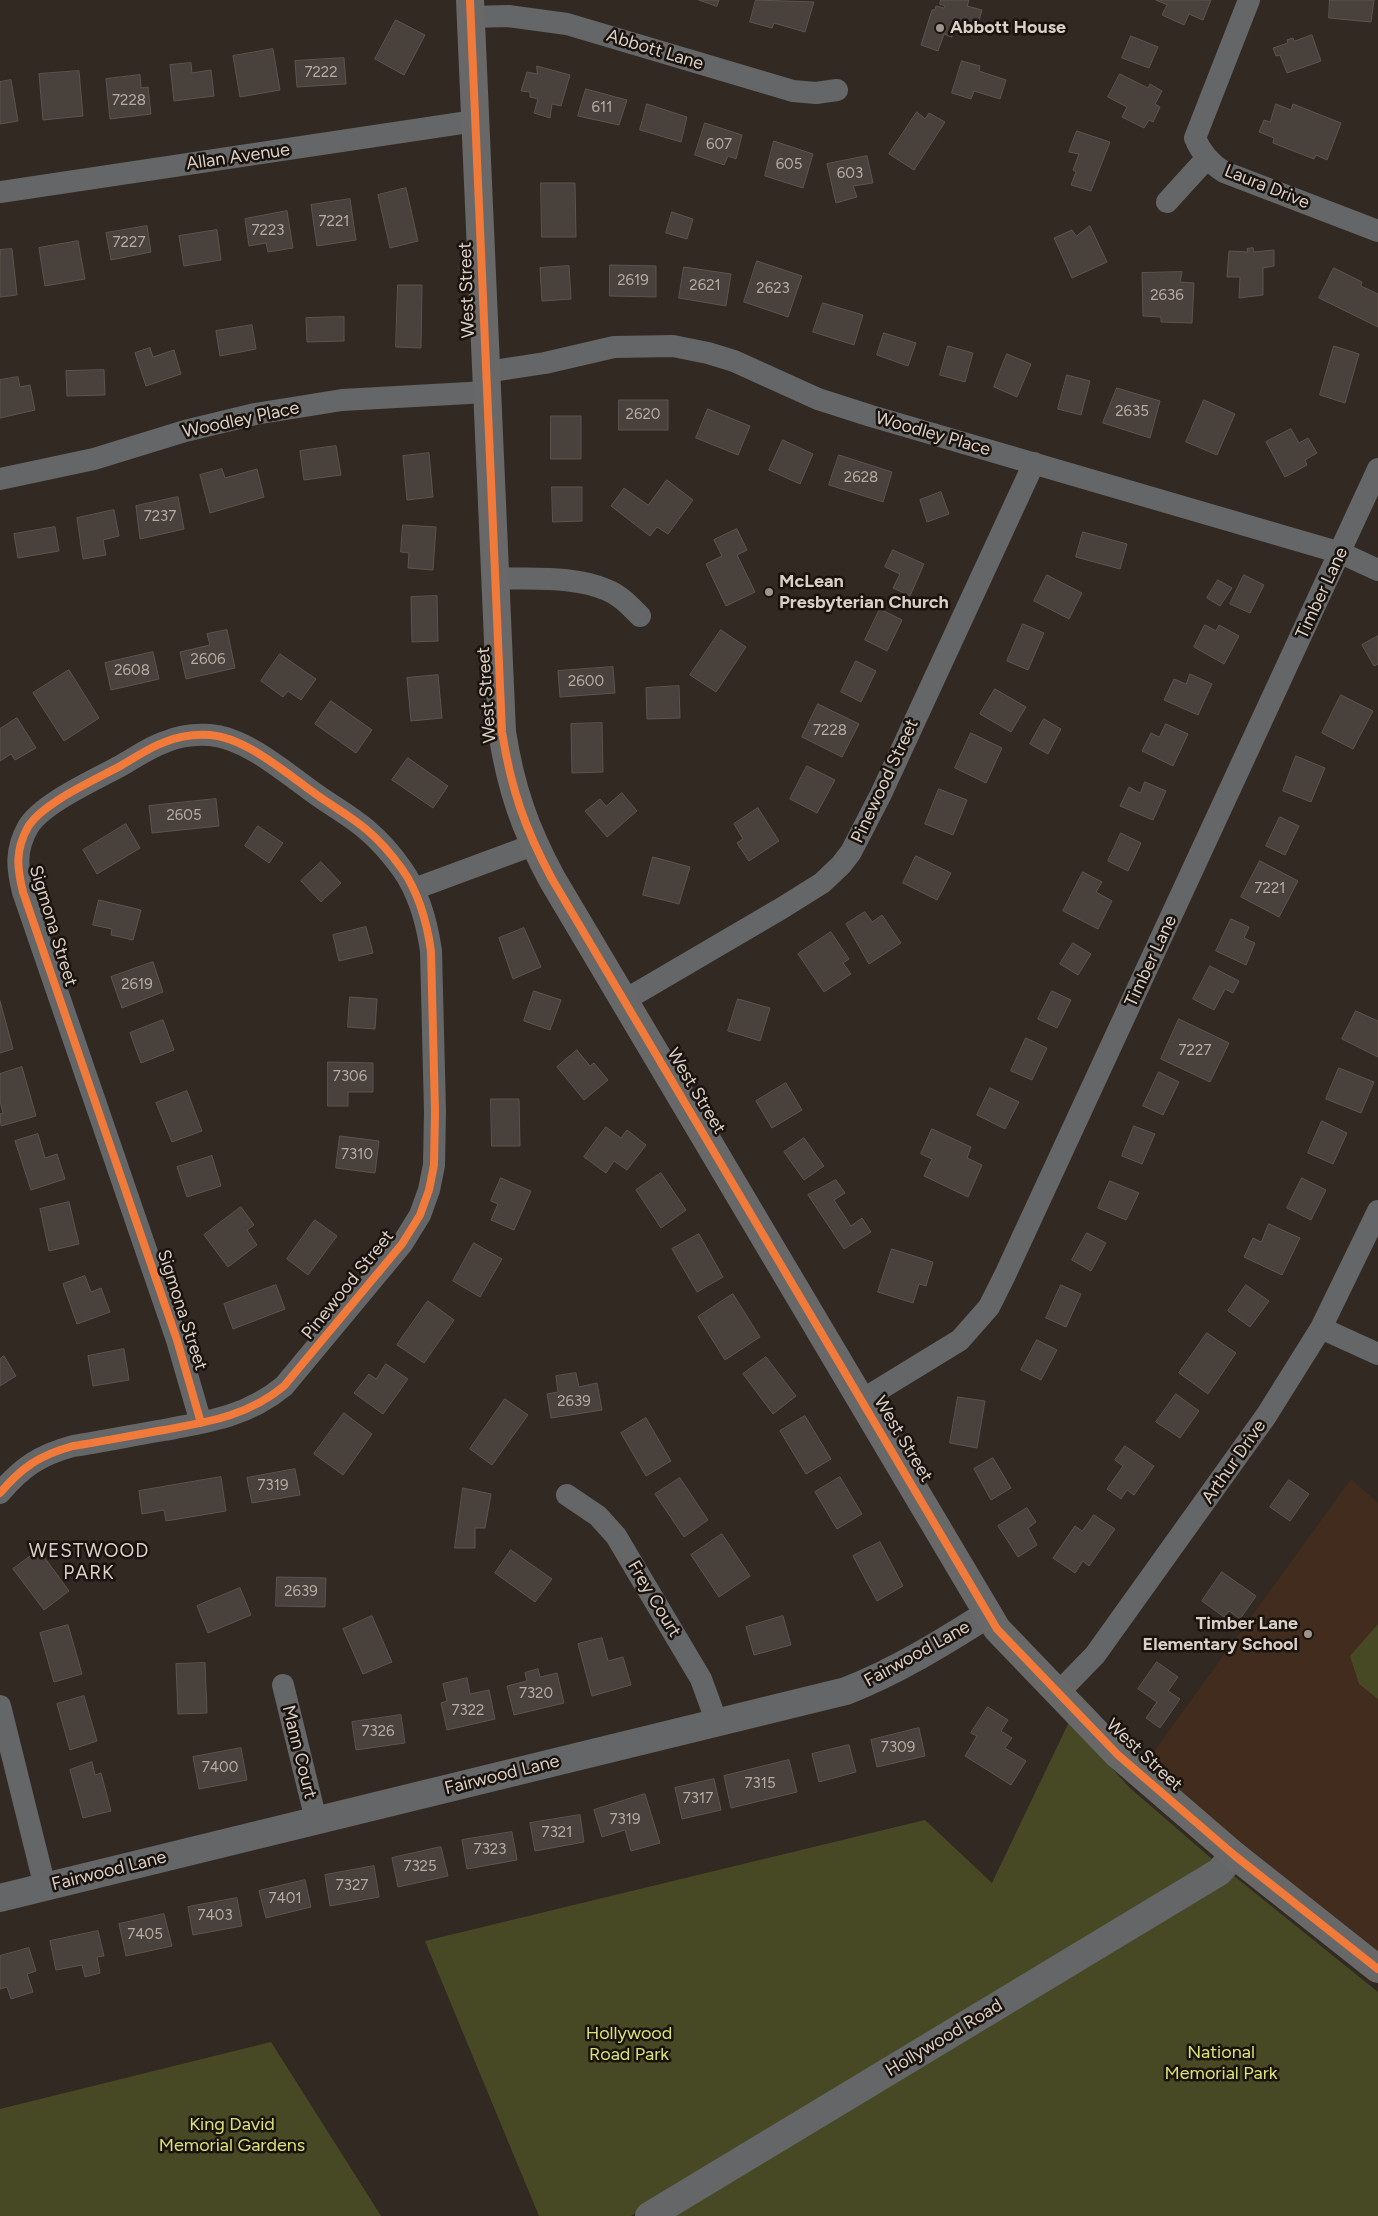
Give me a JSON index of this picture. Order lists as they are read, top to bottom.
{
  "streets": {
    "main road": ["West Street"],
    "street": [
      "Abbott Lane",
      "Allan Avenue",
      "Laura Drive",
      "Woodley Place",
      "Timber Lane",
      "Pinewood Street",
      "Sigmona Street",
      "Arthur Drive",
      "Frey Court",
      "Fairwood Lane",
      "Mann Court",
      "Hollywood Road"
    ]
  },
  "crossings": [
    ["Abbott Lane", "West Street"],
    ["Allan Avenue", "West Street"],
    ["West Street", "Woodley Place"],
    ["West Street", "Timber Lane"],
    ["West Street", "Pinewood Street"],
    ["West Street", "Arthur Drive"],
    ["West Street", "Fairwood Lane"],
    ["West Street", "Hollywood Road"],
    ["Woodley Place", "Timber Lane"],
    ["Woodley Place", "Pinewood Street"],
    ["Pinewood Street", "Sigmona Street"],
    ["Frey Court", "Fairwood Lane"],
    ["Fairwood Lane", "Mann Court"]
  ],
  "districts": ["WESTWOOD PARK"],
  "parks": ["Hollywood Road Park", "National Memorial Park", "King David Memorial Gardens"],
  "places": ["Abbott House", "McLean Presbyterian Church", "Timber Lane Elementary School"],
  "house_numbers": [
    "7222",
    "7228",
    "611",
    "607",
    "605",
    "603",
    "7221",
    "7223",
    "7227",
    "2619",
    "2621",
    "2623",
    "2636",
    "2635",
    "2620",
    "2628",
    "7237",
    "2606",
    "2608",
    "2600",
    "7228",
    "2605",
    "7221",
    "2619",
    "7227",
    "7306",
    "7310",
    "2639",
    "7319",
    "2639",
    "7320",
    "7322",
    "7326",
    "7309",
    "7400",
    "7315",
    "7317",
    "7319",
    "7321",
    "7323",
    "7325",
    "7327",
    "7401",
    "7403",
    "7405"
  ]
}
